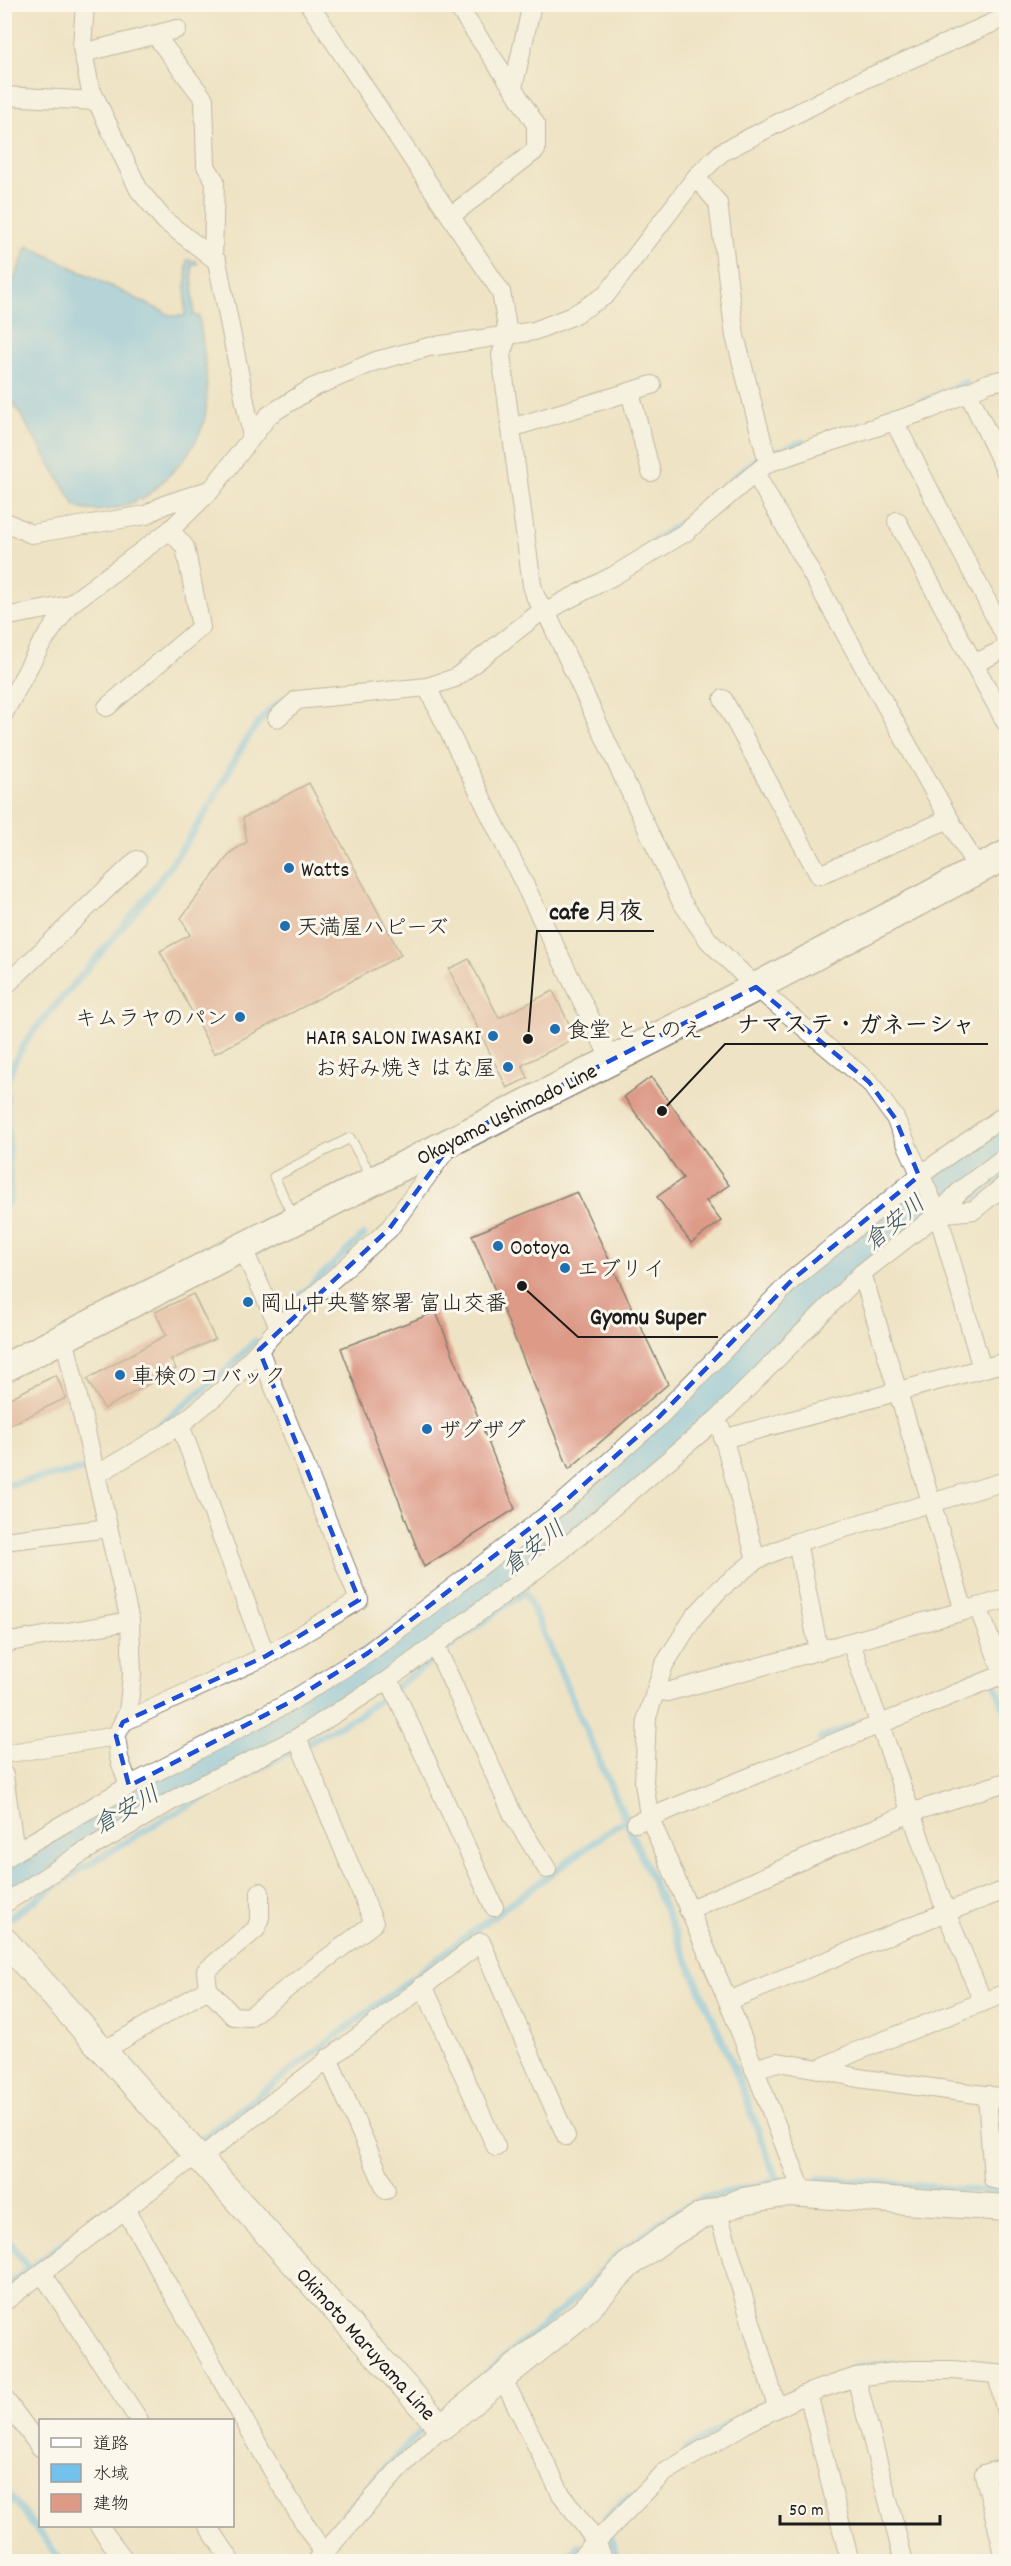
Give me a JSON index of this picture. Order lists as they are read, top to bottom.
{
  "streets": {
    "main road": ["Okayama Ushimado Line", "Okimoto Maruyama Line"]
  },
  "water": ["倉安川"],
  "places": [
    "Watts",
    "天満屋ハピーズ",
    "キムラヤのパン",
    "食堂 ととのえ",
    "HAIR SALON IWASAKI",
    "cafe 月夜",
    "お好み焼き はな屋",
    "ナマステ・ガネーシャ",
    "Ootoya",
    "エブリイ",
    "Gyomu Super",
    "岡山中央警察署 富山交番",
    "車検のコバック",
    "ザグザグ"
  ],
  "legend": ["道路", "水域", "建物"],
  "scale_bar": "50 m"
}
